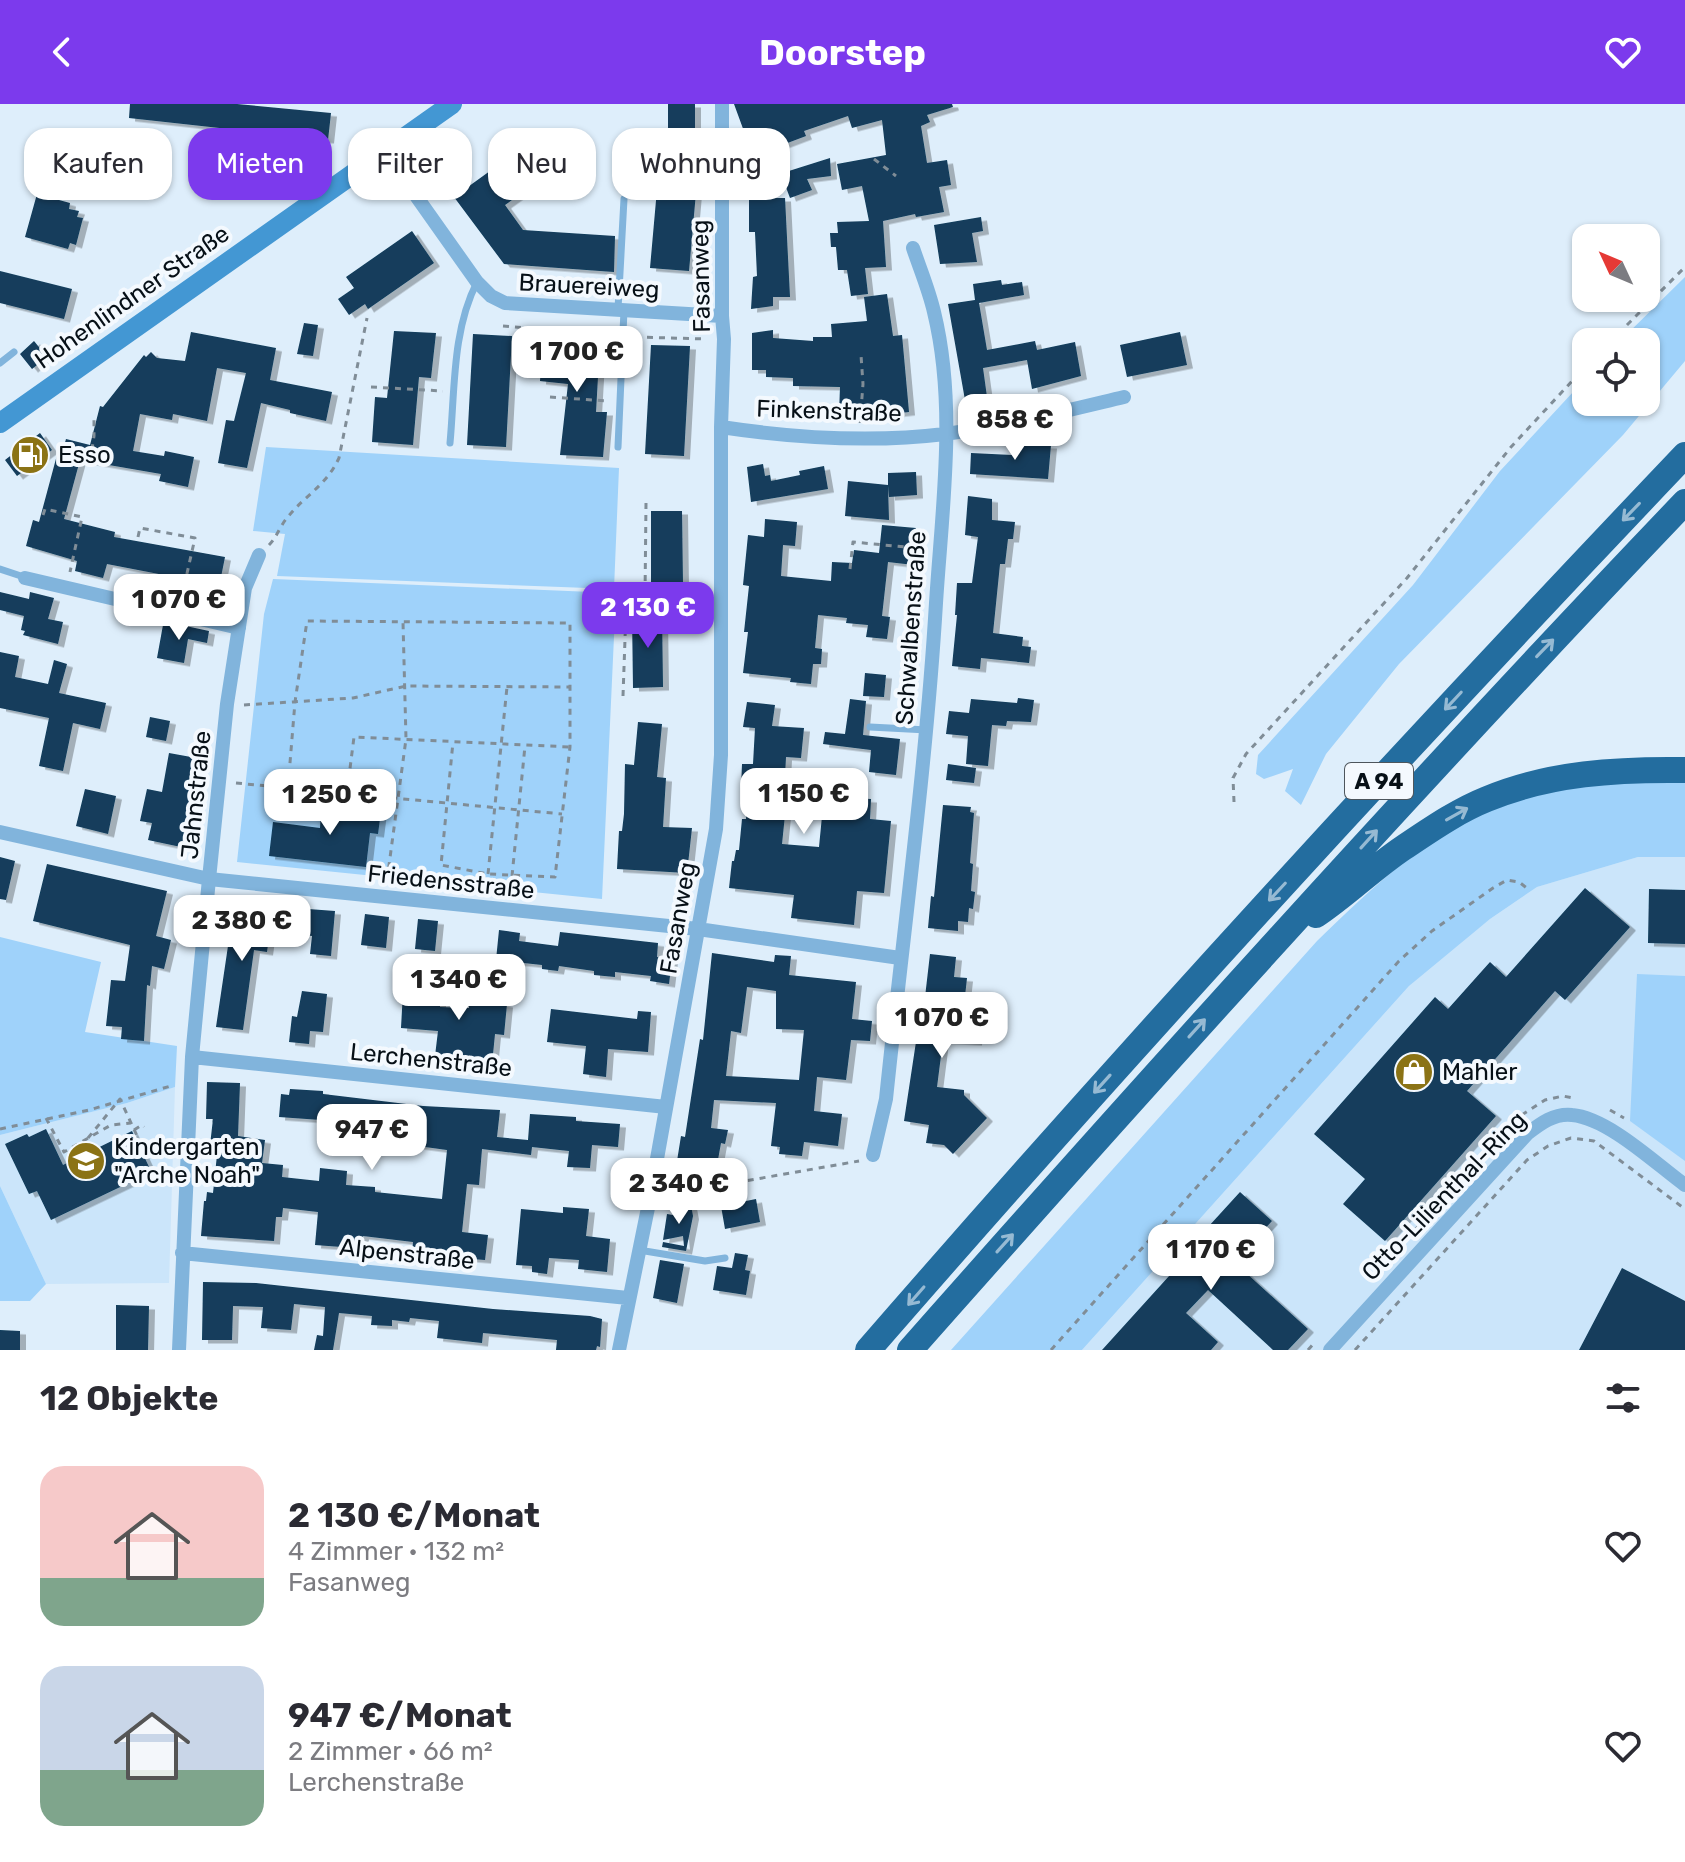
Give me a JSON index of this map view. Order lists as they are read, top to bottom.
{
  "streets": {
    "highway": ["A 94"],
    "street": [
      "Fasanweg",
      "Brauereiweg",
      "Hohenlindner Straße",
      "Finkenstraße",
      "Schwalbenstraße",
      "Jahnstraße",
      "Friedensstraße",
      "Lerchenstraße",
      "Otto-Lilienthal-Ring",
      "Alpenstraße"
    ]
  },
  "crossings": [
    ["Fasanweg", "Brauereiweg"],
    ["Fasanweg", "Finkenstraße"],
    ["Fasanweg", "Friedensstraße"],
    ["Fasanweg", "Lerchenstraße"],
    ["Fasanweg", "Alpenstraße"],
    ["Finkenstraße", "Schwalbenstraße"],
    ["Schwalbenstraße", "Friedensstraße"],
    ["Jahnstraße", "Friedensstraße"],
    ["Jahnstraße", "Lerchenstraße"],
    ["Jahnstraße", "Alpenstraße"]
  ],
  "places": {
    "fuel station": ["Esso"],
    "shop": ["Mahler"],
    "school or university": ["Kindergarten \"Arche Noah\""]
  },
  "north": "top left",
  "page": {
    "header": "Doorstep",
    "chip": [
      "Kaufen",
      "Mieten",
      "Filter",
      "Neu",
      "Wohnung"
    ],
    "price": [
      "1 700 €",
      "858 €",
      "1 070 €",
      "2 130 €",
      "1 150 €",
      "1 250 €",
      "2 380 €",
      "1 340 €",
      "1 070 €",
      "947 €",
      "2 340 €",
      "1 170 €"
    ],
    "heading": "12 Objekte",
    "list": [
      {
        "name": "2 130 €/Monat",
        "note": "4 Zimmer · 132 m² · Fasanweg"
      },
      {
        "name": "947 €/Monat",
        "note": "2 Zimmer · 66 m² · Lerchenstraße"
      }
    ]
  }
}
